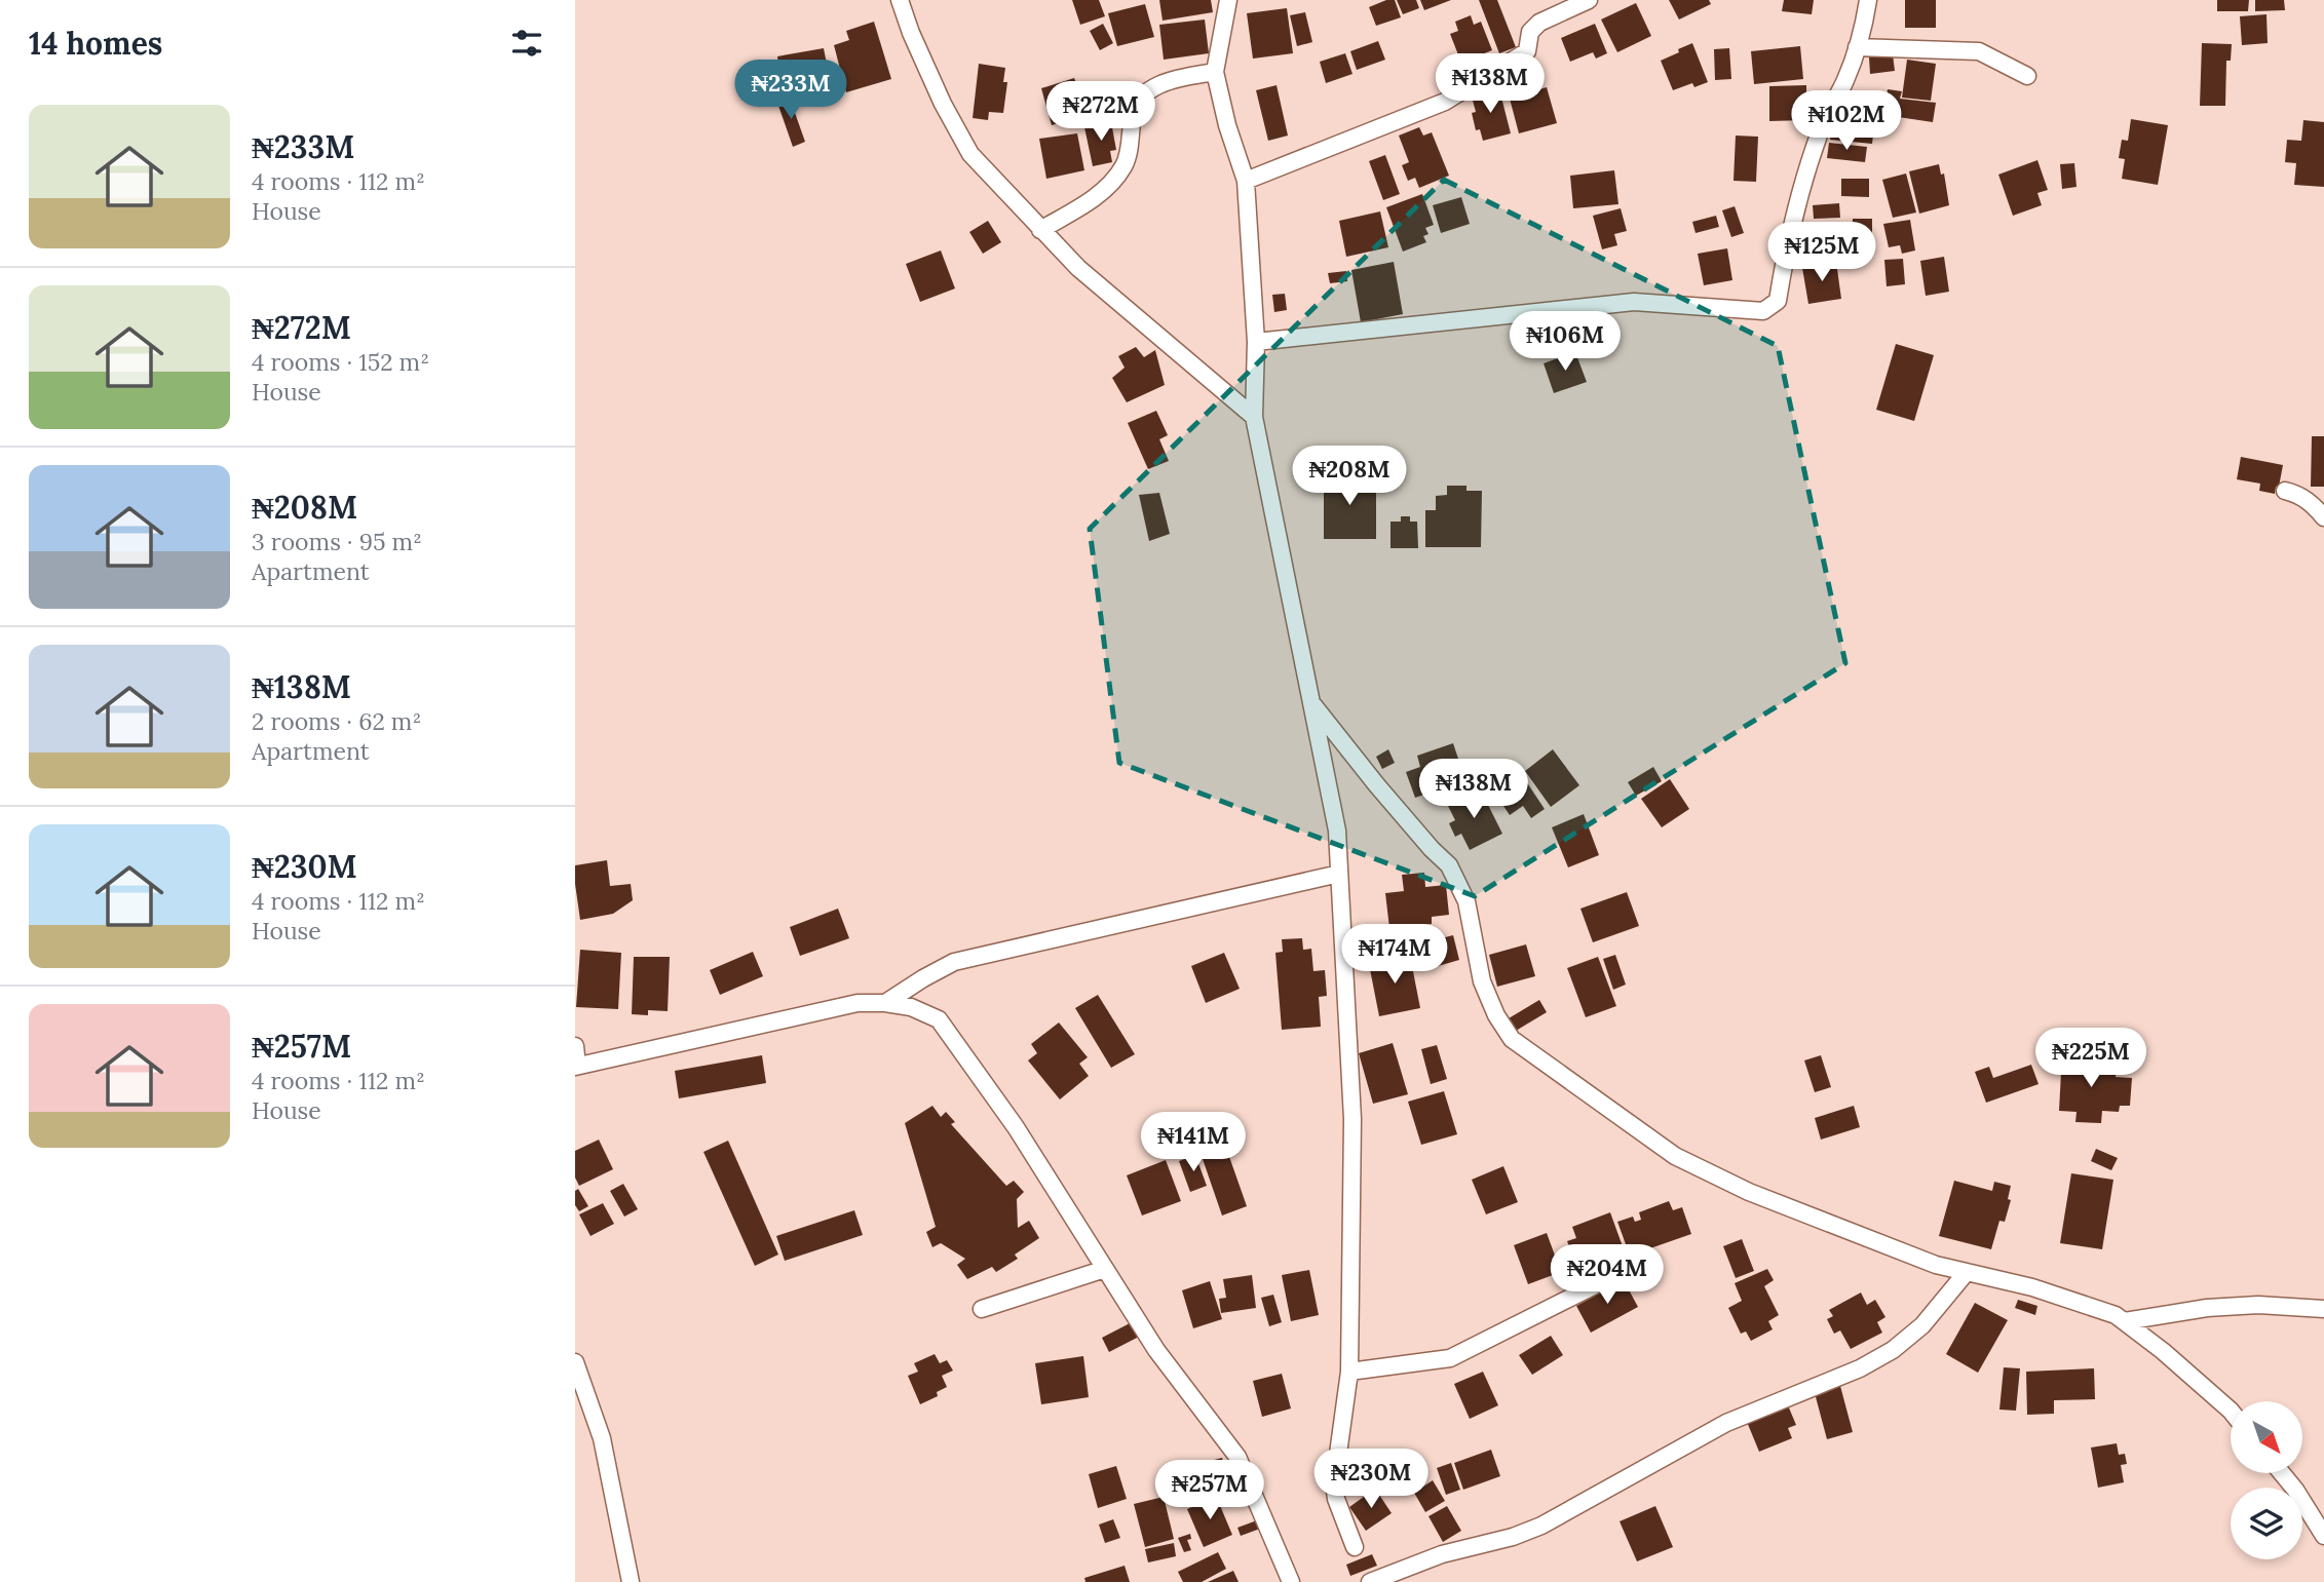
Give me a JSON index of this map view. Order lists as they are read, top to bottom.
{
  "north": "bottom right",
  "page": {
    "heading": "14 homes",
    "price": [
      "₦138M",
      "₦233M",
      "₦272M",
      "₦102M",
      "₦125M",
      "₦106M",
      "₦208M",
      "₦138M",
      "₦174M",
      "₦225M",
      "₦141M",
      "₦204M",
      "₦230M",
      "₦257M"
    ],
    "list": [
      {
        "name": "₦233M",
        "note": "4 rooms · 112 m² · House"
      },
      {
        "name": "₦272M",
        "note": "4 rooms · 152 m² · House"
      },
      {
        "name": "₦208M",
        "note": "3 rooms · 95 m² · Apartment"
      },
      {
        "name": "₦138M",
        "note": "2 rooms · 62 m² · Apartment"
      },
      {
        "name": "₦230M",
        "note": "4 rooms · 112 m² · House"
      },
      {
        "name": "₦257M",
        "note": "4 rooms · 112 m² · House"
      }
    ]
  }
}
